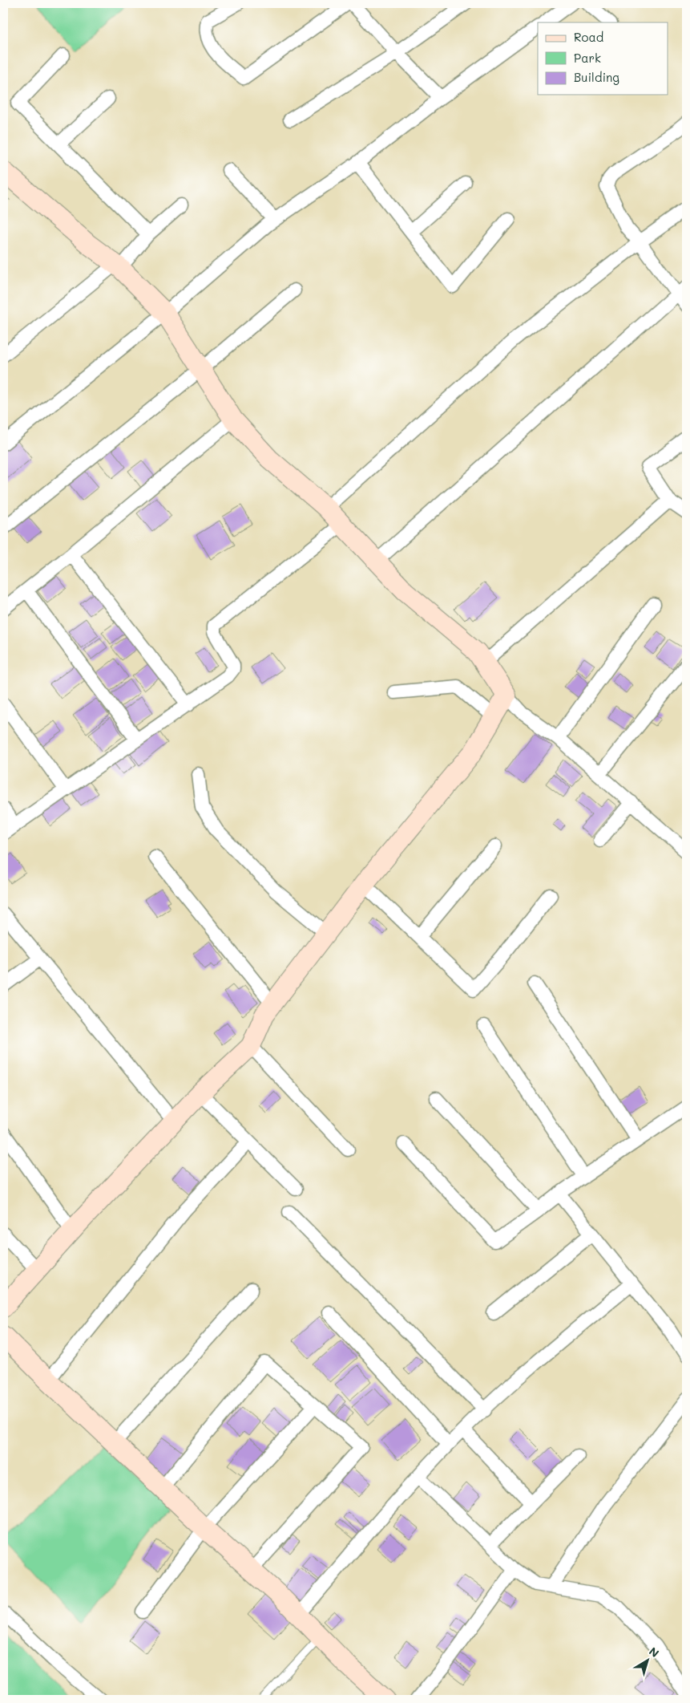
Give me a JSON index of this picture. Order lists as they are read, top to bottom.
{
  "legend": ["Road", "Park", "Building"],
  "north": "top right"
}
